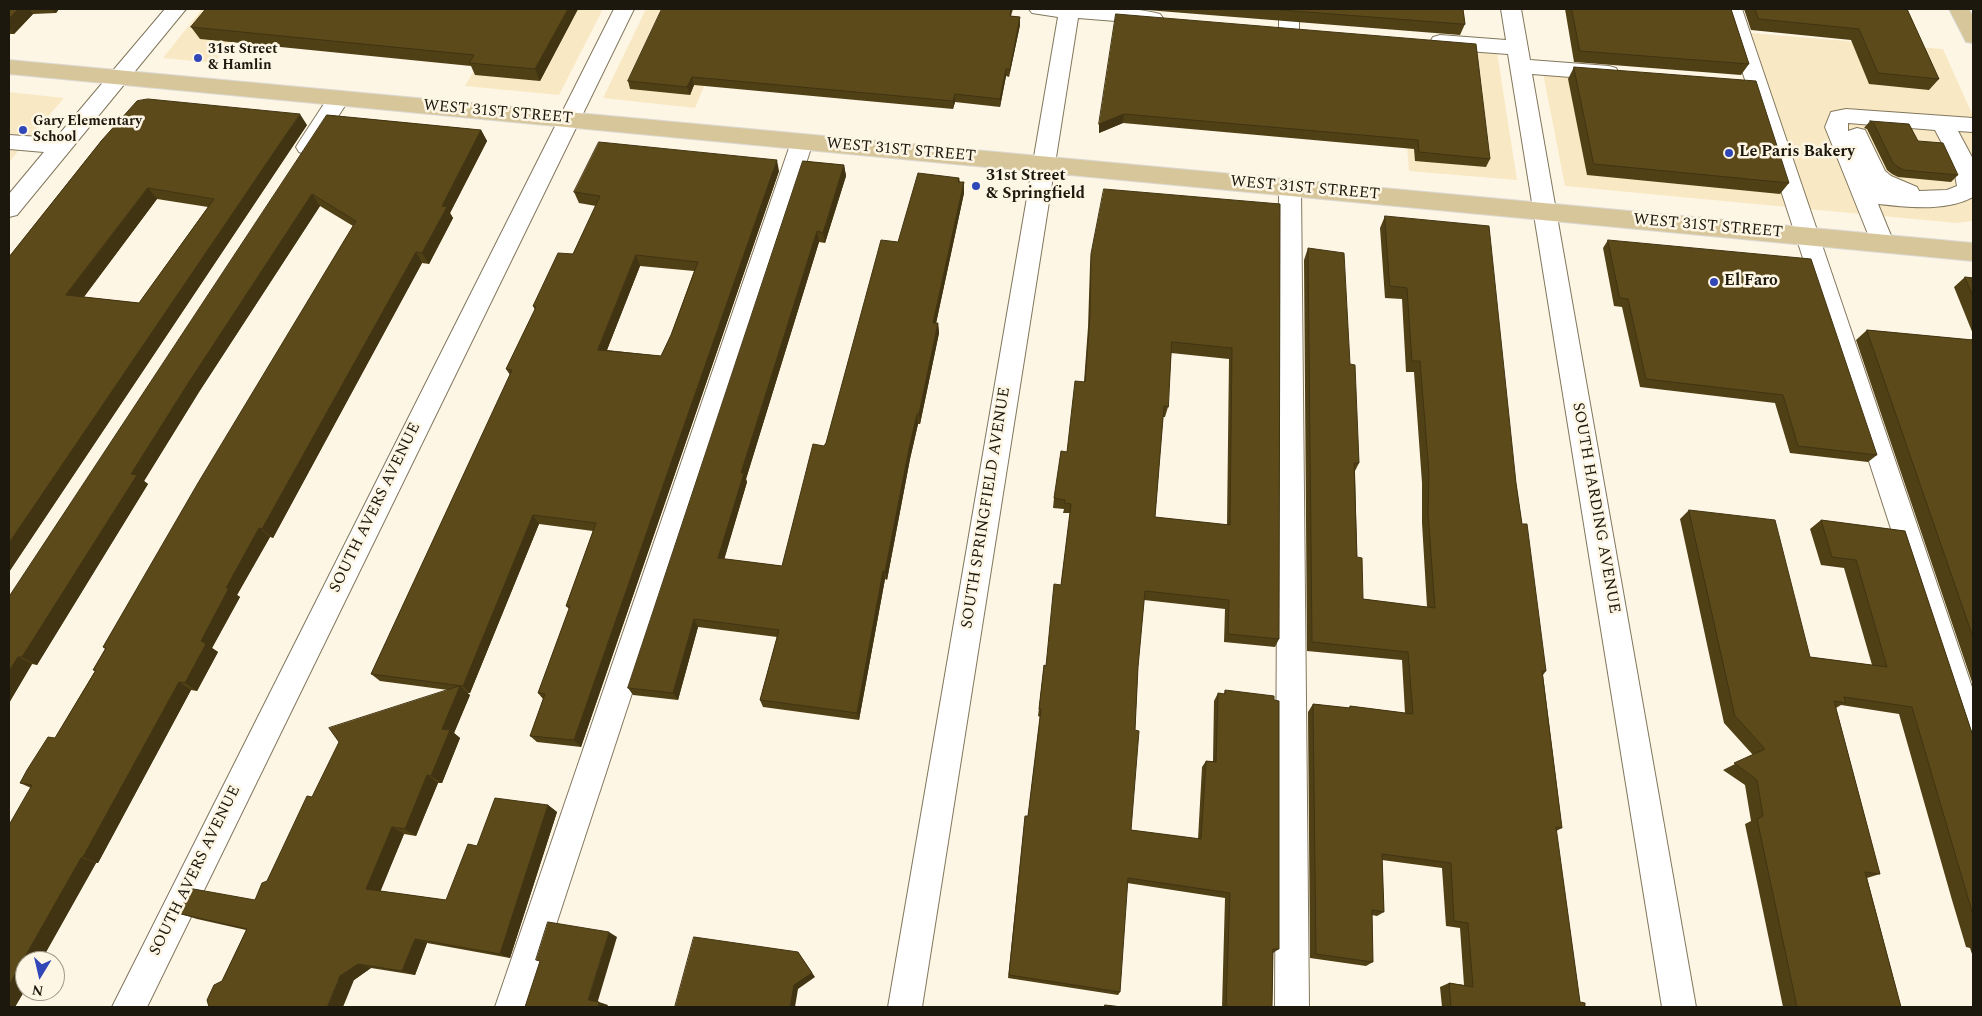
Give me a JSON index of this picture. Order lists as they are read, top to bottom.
{
  "streets": {
    "main road": ["WEST 31ST STREET"],
    "street": ["SOUTH AVERS AVENUE", "SOUTH SPRINGFIELD AVENUE", "SOUTH HARDING AVENUE"]
  },
  "crossings": [
    ["WEST 31ST STREET", "SOUTH AVERS AVENUE"],
    ["WEST 31ST STREET", "SOUTH SPRINGFIELD AVENUE"],
    ["WEST 31ST STREET", "SOUTH HARDING AVENUE"]
  ],
  "places": [
    "31st Street & Hamlin",
    "Gary Elementary School",
    "Le Paris Bakery",
    "31st Street & Springfield",
    "El Faro"
  ],
  "north": "bottom"
}
